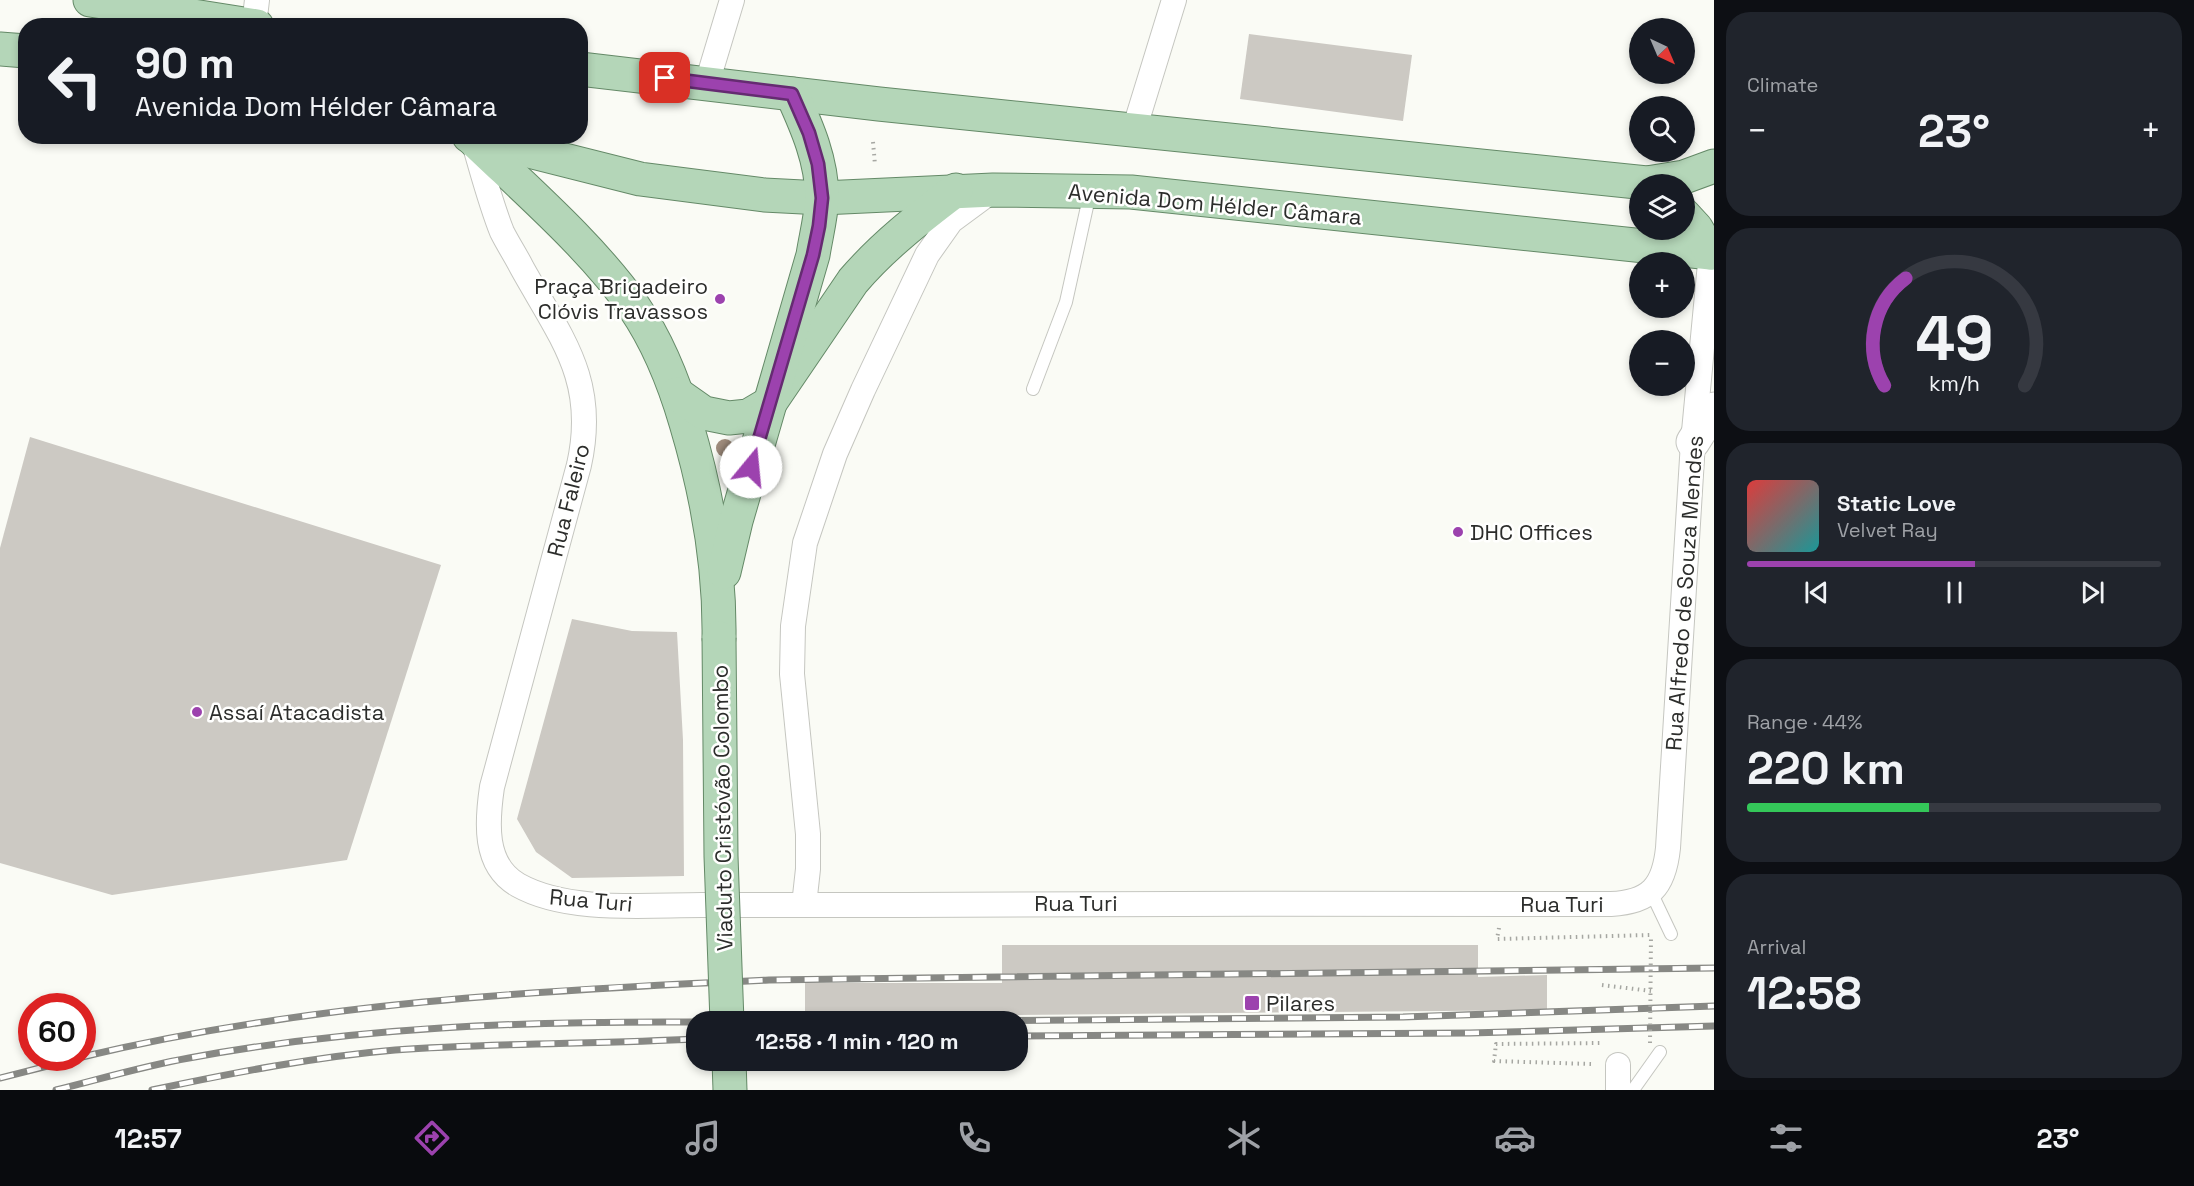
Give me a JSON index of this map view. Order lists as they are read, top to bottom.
{
  "streets": {
    "main road": ["Avenida Dom Hélder Câmara", "Viaduto Cristóvão Colombo"],
    "street": ["Rua Faleiro", "Rua Alfredo de Souza Mendes", "Rua Turi"]
  },
  "crossings": [
    ["Avenida Dom Hélder Câmara", "Rua Alfredo de Souza Mendes"],
    ["Rua Faleiro", "Rua Turi"],
    ["Rua Alfredo de Souza Mendes", "Rua Turi"]
  ],
  "places": {
    "other": ["Praça Brigadeiro Clóvis Travassos", "DHC Offices", "Assaí Atacadista"],
    "transit": ["Pilares"]
  },
  "north": "bottom right",
  "page": {
    "tile": [
      "Climate",
      ["Range · 44%", "220 km"],
      ["Arrival", "12:58"]
    ],
    "map_buttons": ["+", "−"],
    "turn": ["90 m", "Avenida Dom Hélder Câmara"],
    "heat": ["−", "23°", "+"],
    "song": ["Static Love", "Velvet Ray"],
    "limit": "60",
    "trip": "12:58 · 1 min · 120 m",
    "tabs": ["12:57", "23°"],
    "gauge": ["49", "km/h"]
  }
}
